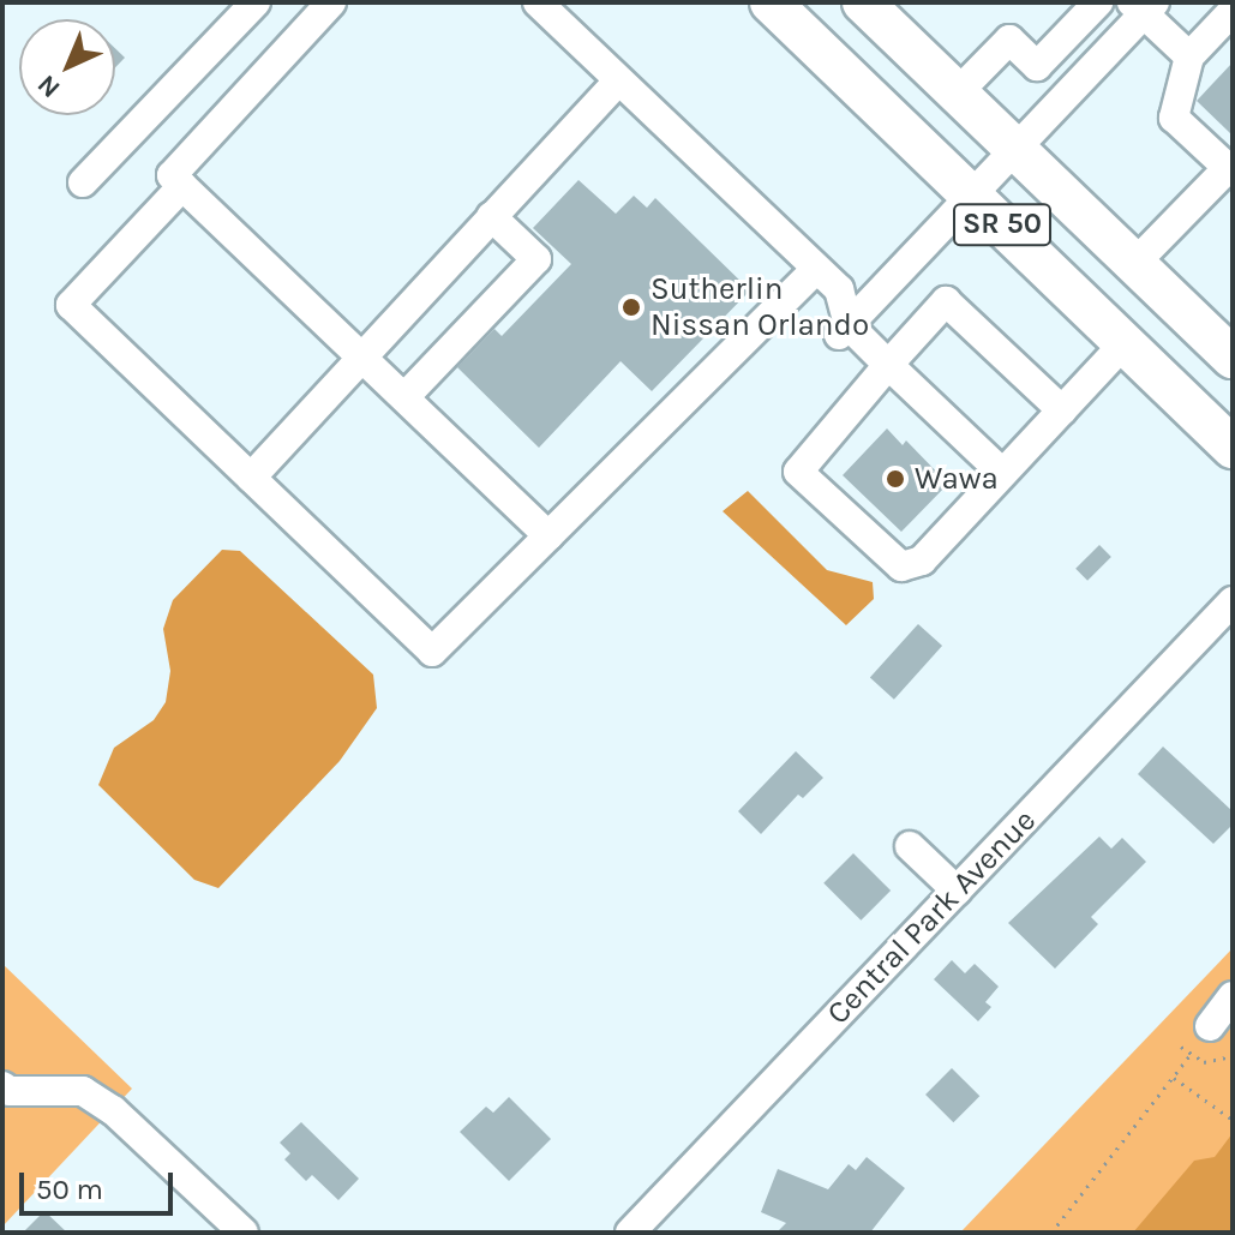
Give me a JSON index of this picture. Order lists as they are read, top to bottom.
{
  "streets": {
    "highway": ["SR 50"],
    "street": ["Central Park Avenue"]
  },
  "places": ["Sutherlin Nissan Orlando", "Wawa"],
  "scale_bar": "50 m",
  "north": "bottom left"
}
